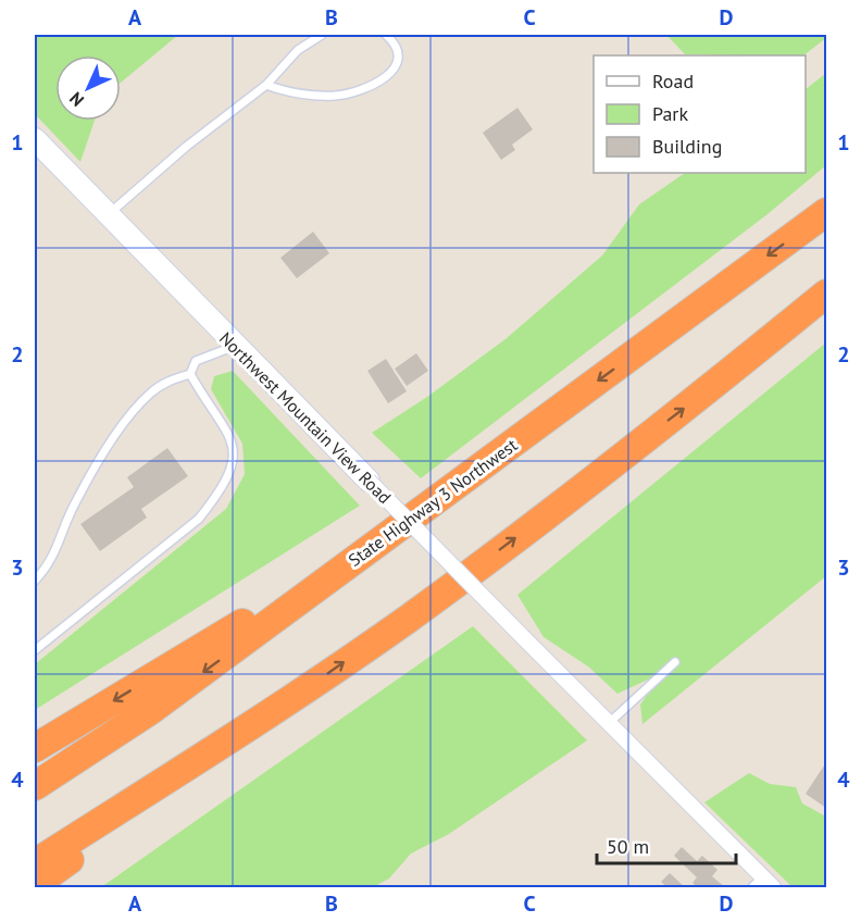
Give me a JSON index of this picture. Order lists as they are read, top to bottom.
{
  "streets": {
    "highway": ["State Highway 3 Northwest"],
    "street": ["Northwest Mountain View Road"]
  },
  "legend": ["Road", "Park", "Building"],
  "scale_bar": "50 m",
  "north": "bottom left",
  "grid": {
    "columns": [
      "A",
      "B",
      "C",
      "D"
    ],
    "rows": [
      "1",
      "2",
      "3",
      "4"
    ]
  }
}
